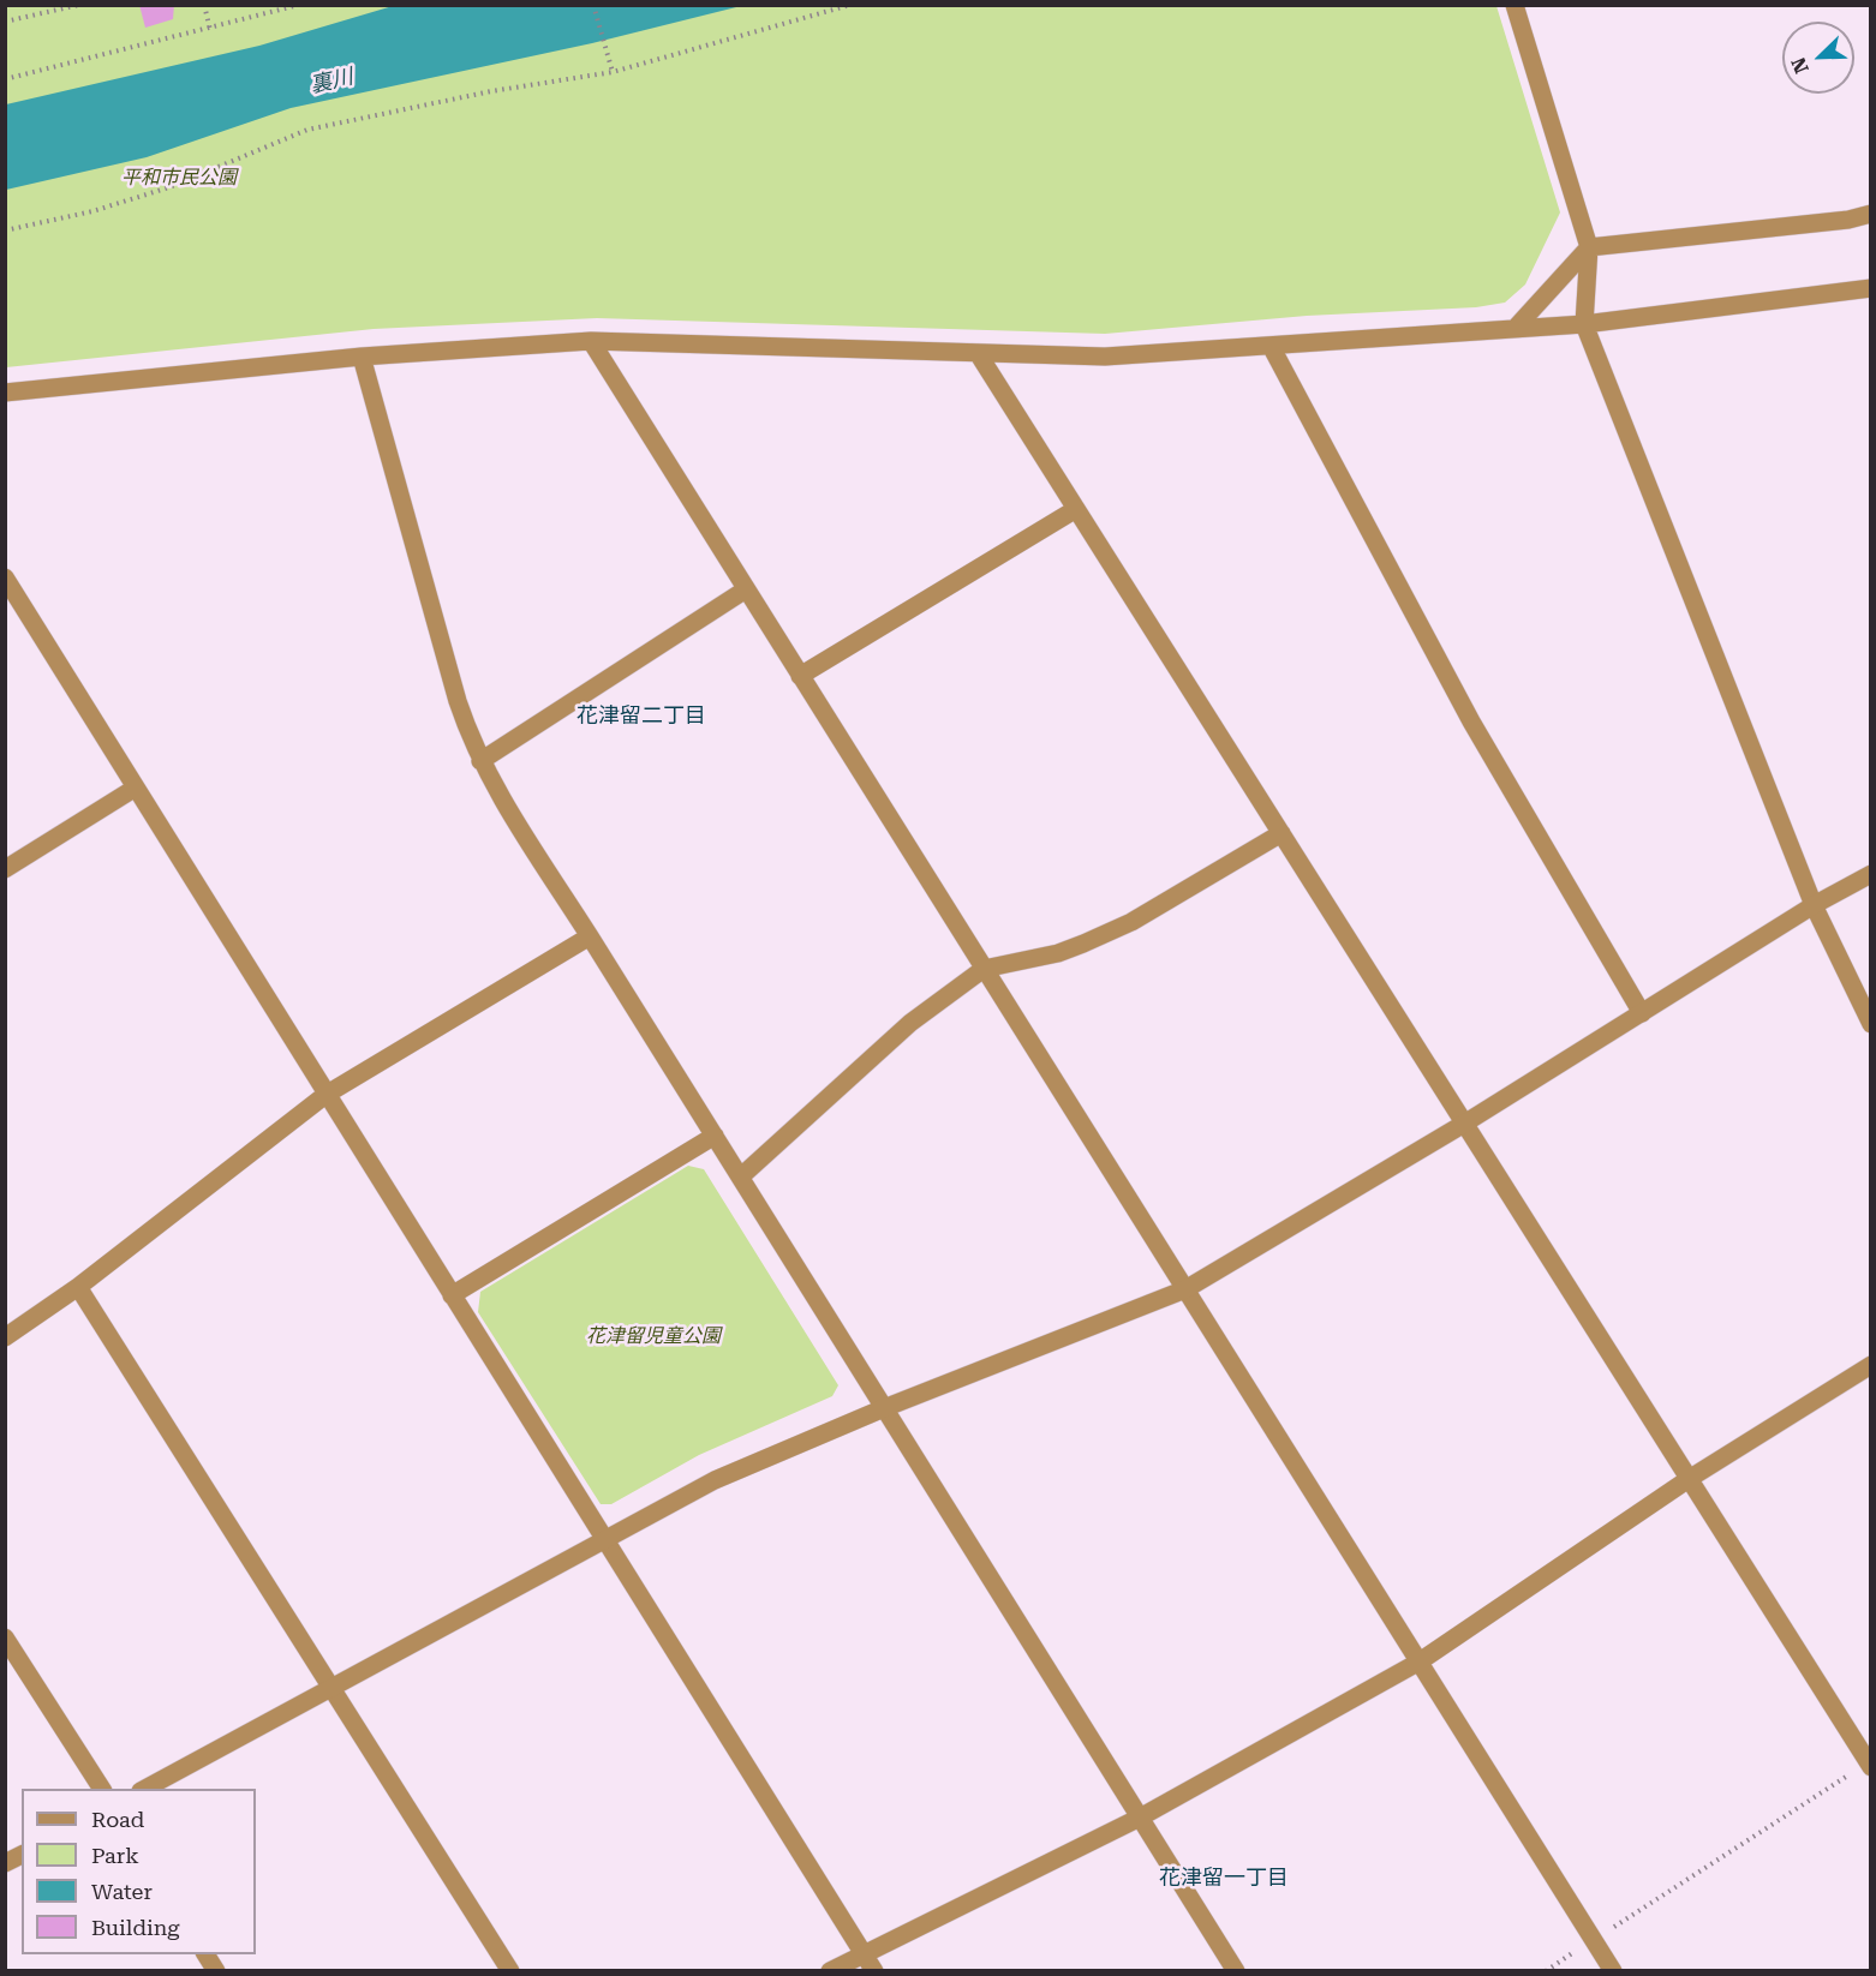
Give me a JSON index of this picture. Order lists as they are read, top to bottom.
{
  "districts": ["花津留二丁目", "花津留一丁目"],
  "water": ["裏川"],
  "parks": ["平和市民公園", "花津留児童公園"],
  "legend": [
    "Road",
    "Park",
    "Water",
    "Building"
  ],
  "north": "bottom left"
}
